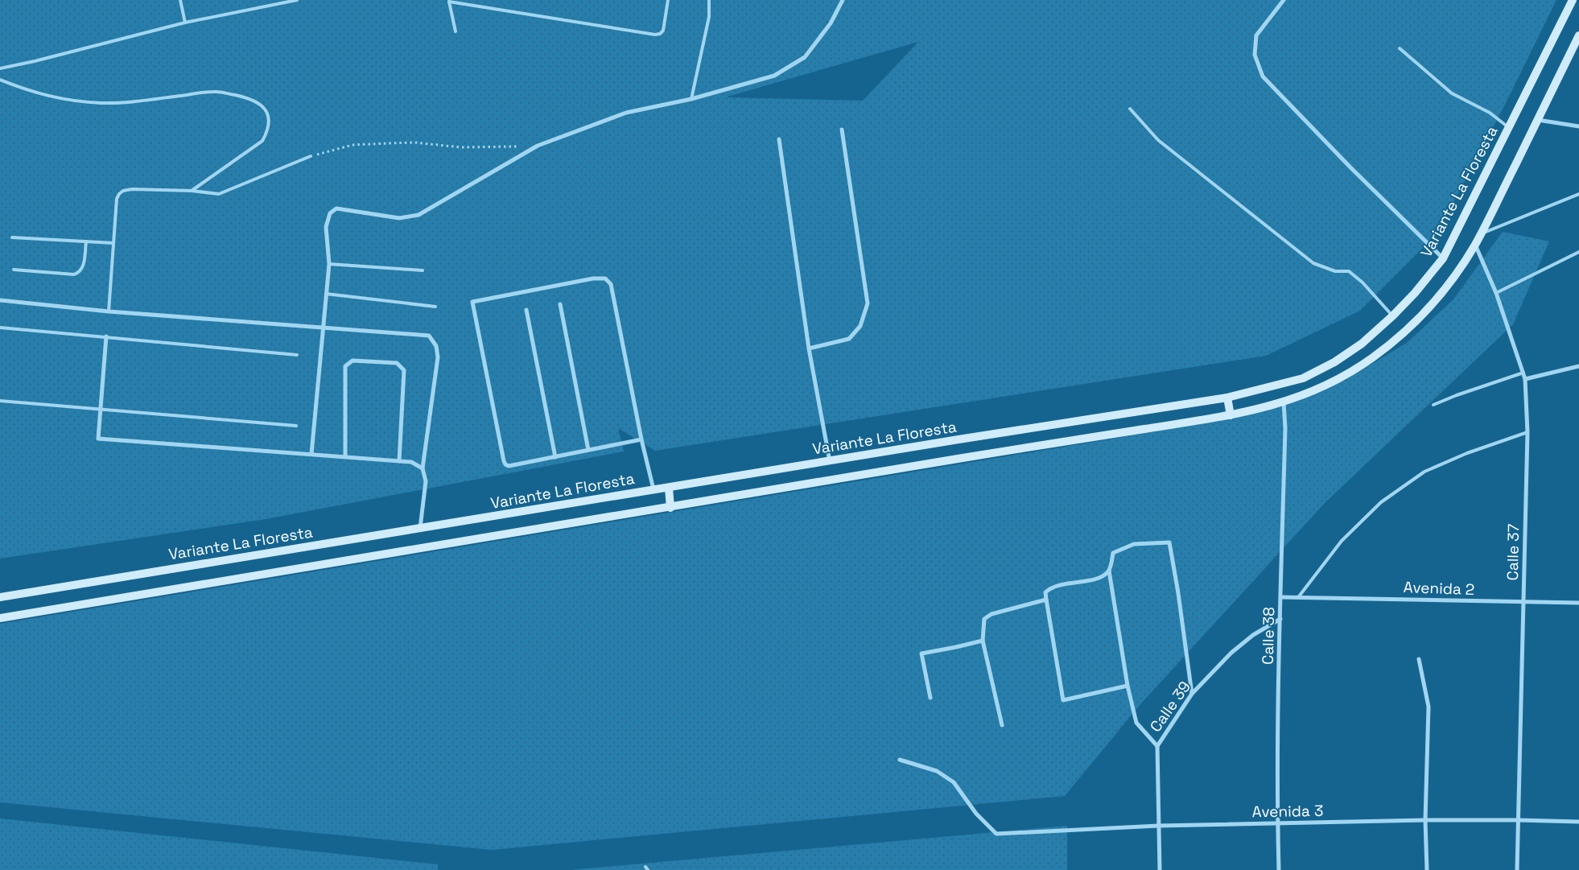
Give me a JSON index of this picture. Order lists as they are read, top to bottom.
{
  "streets": {
    "main road": ["Variante La Floresta"],
    "street": [
      "Calle 37",
      "Avenida 2",
      "Calle 38",
      "Calle 39",
      "Avenida 3"
    ]
  },
  "crossings": [
    ["Calle 37", "Avenida 2"],
    ["Calle 37", "Avenida 3"],
    ["Calle 38", "Calle 39"],
    ["Calle 38", "Avenida 3"],
    ["Calle 39", "Avenida 3"]
  ]
}
